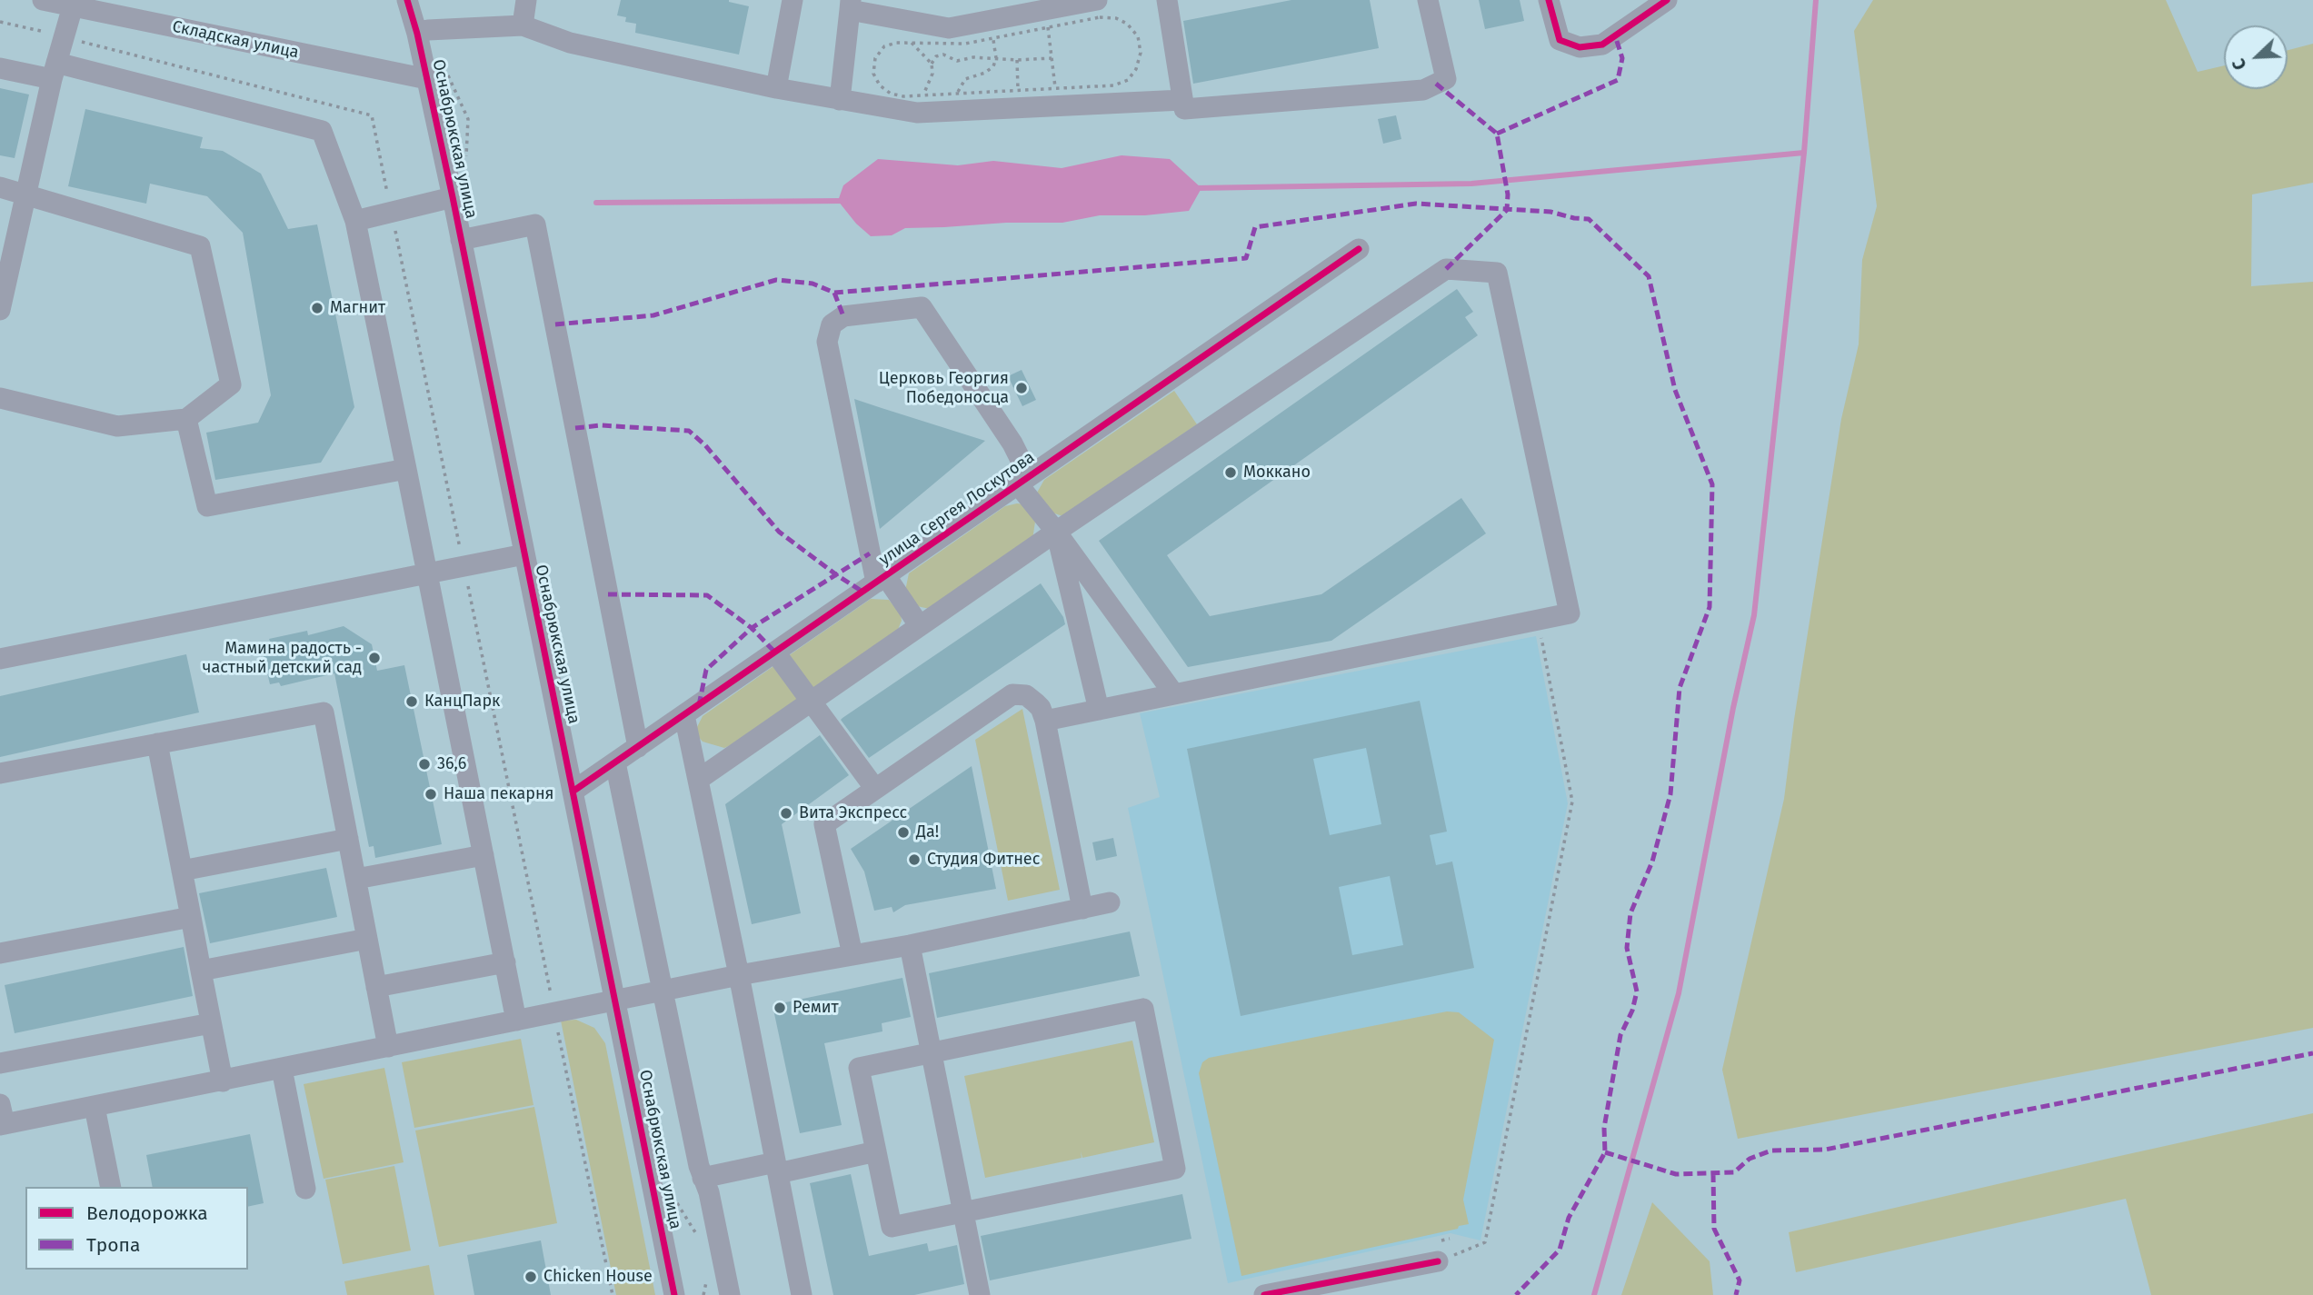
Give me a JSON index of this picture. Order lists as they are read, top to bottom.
{
  "streets": {
    "street": ["Складская улица", "Оснабрюкская улица", "улица Сергея Лоскутова"]
  },
  "crossings": [
    ["Складская улица", "Оснабрюкская улица"],
    ["Оснабрюкская улица", "улица Сергея Лоскутова"]
  ],
  "places": [
    "Магнит",
    "Церковь Георгия Победоносца",
    "Моккано",
    "Мамина радость - частный детский сад",
    "КанцПарк",
    "36,6",
    "Наша пекарня",
    "Вита Экспресс",
    "Да!",
    "Студия Фитнес",
    "Ремит",
    "Chicken House"
  ],
  "legend": ["Велодорожка", "Тропа"],
  "north": "bottom left"
}
